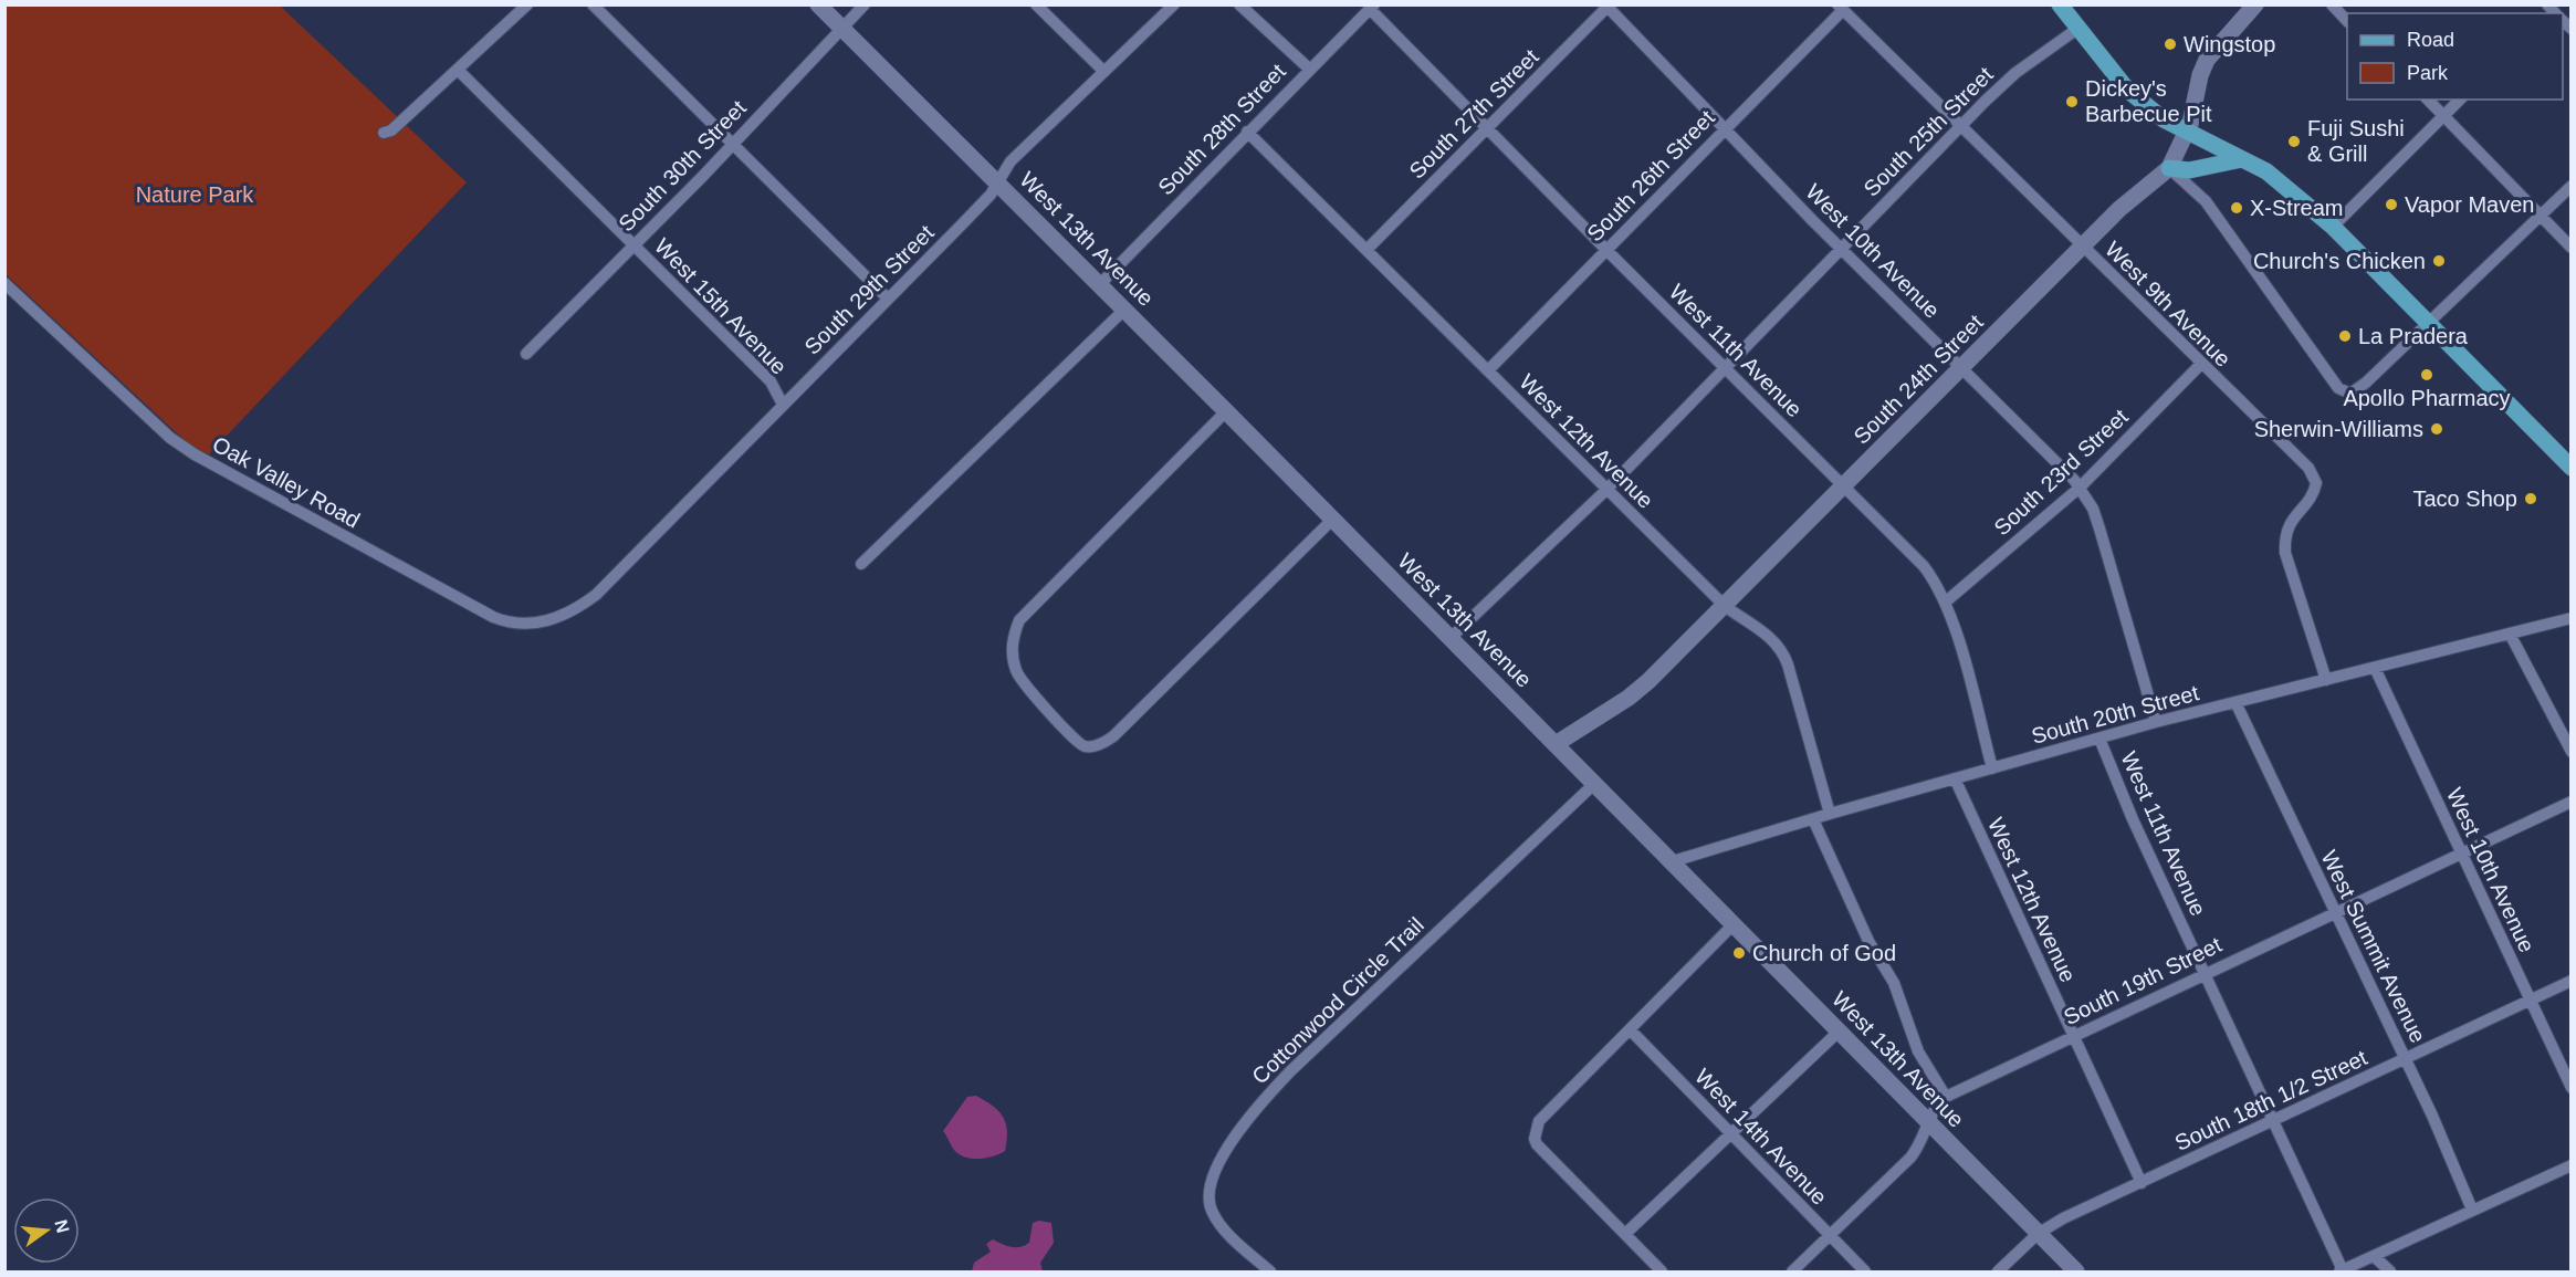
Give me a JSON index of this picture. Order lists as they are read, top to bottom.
{
  "streets": {
    "street": [
      "South 27th Street",
      "South 28th Street",
      "South 25th Street",
      "South 30th Street",
      "South 26th Street",
      "West 13th Avenue",
      "West 10th Avenue",
      "South 29th Street",
      "West 9th Avenue",
      "West 15th Avenue",
      "West 11th Avenue",
      "South 24th Street",
      "West 12th Avenue",
      "South 23rd Street",
      "Oak Valley Road",
      "South 20th Street",
      "West Summit Avenue",
      "South 19th Street",
      "Cottonwood Circle Trail",
      "South 18th 1/2 Street",
      "West 14th Avenue"
    ]
  },
  "crossings": [
    ["South 27th Street", "West 10th Avenue"],
    ["South 27th Street", "West 11th Avenue"],
    ["South 27th Street", "West 12th Avenue"],
    ["South 28th Street", "West 13th Avenue"],
    ["South 28th Street", "West 11th Avenue"],
    ["South 28th Street", "West 12th Avenue"],
    ["South 25th Street", "West 13th Avenue"],
    ["South 25th Street", "West 10th Avenue"],
    ["South 25th Street", "West 9th Avenue"],
    ["South 25th Street", "West 11th Avenue"],
    ["South 25th Street", "West 12th Avenue"],
    ["South 30th Street", "West 13th Avenue"],
    ["South 30th Street", "West 15th Avenue"],
    ["South 26th Street", "West 10th Avenue"],
    ["South 26th Street", "West 9th Avenue"],
    ["South 26th Street", "West 11th Avenue"],
    ["South 26th Street", "West 12th Avenue"],
    ["West 13th Avenue", "South 29th Street"],
    ["West 13th Avenue", "South 24th Street"],
    ["West 13th Avenue", "South 20th Street"],
    ["West 13th Avenue", "Cottonwood Circle Trail"],
    ["West 13th Avenue", "South 18th 1/2 Street"],
    ["West 10th Avenue", "South 24th Street"],
    ["West 10th Avenue", "South 23rd Street"],
    ["West 10th Avenue", "South 20th Street"],
    ["West 10th Avenue", "South 19th Street"],
    ["West 10th Avenue", "South 18th 1/2 Street"],
    ["South 29th Street", "West 15th Avenue"],
    ["South 29th Street", "Oak Valley Road"],
    ["West 9th Avenue", "South 24th Street"],
    ["West 9th Avenue", "South 23rd Street"],
    ["West 9th Avenue", "South 20th Street"],
    ["West 11th Avenue", "South 24th Street"],
    ["West 11th Avenue", "South 23rd Street"],
    ["West 11th Avenue", "South 20th Street"],
    ["West 11th Avenue", "South 19th Street"],
    ["West 11th Avenue", "South 18th 1/2 Street"],
    ["South 24th Street", "West 12th Avenue"],
    ["West 12th Avenue", "South 20th Street"],
    ["West 12th Avenue", "South 19th Street"],
    ["West 12th Avenue", "South 18th 1/2 Street"],
    ["South 20th Street", "West Summit Avenue"],
    ["West Summit Avenue", "South 19th Street"],
    ["West Summit Avenue", "South 18th 1/2 Street"]
  ],
  "parks": ["Nature Park"],
  "places": [
    "Wingstop",
    "Dickey's Barbecue Pit",
    "Fuji Sushi & Grill",
    "Vapor Maven",
    "X-Stream",
    "Church's Chicken",
    "La Pradera",
    "Apollo Pharmacy",
    "Sherwin-Williams",
    "Taco Shop",
    "Church of God"
  ],
  "legend": ["Road", "Park"],
  "north": "right"
}
